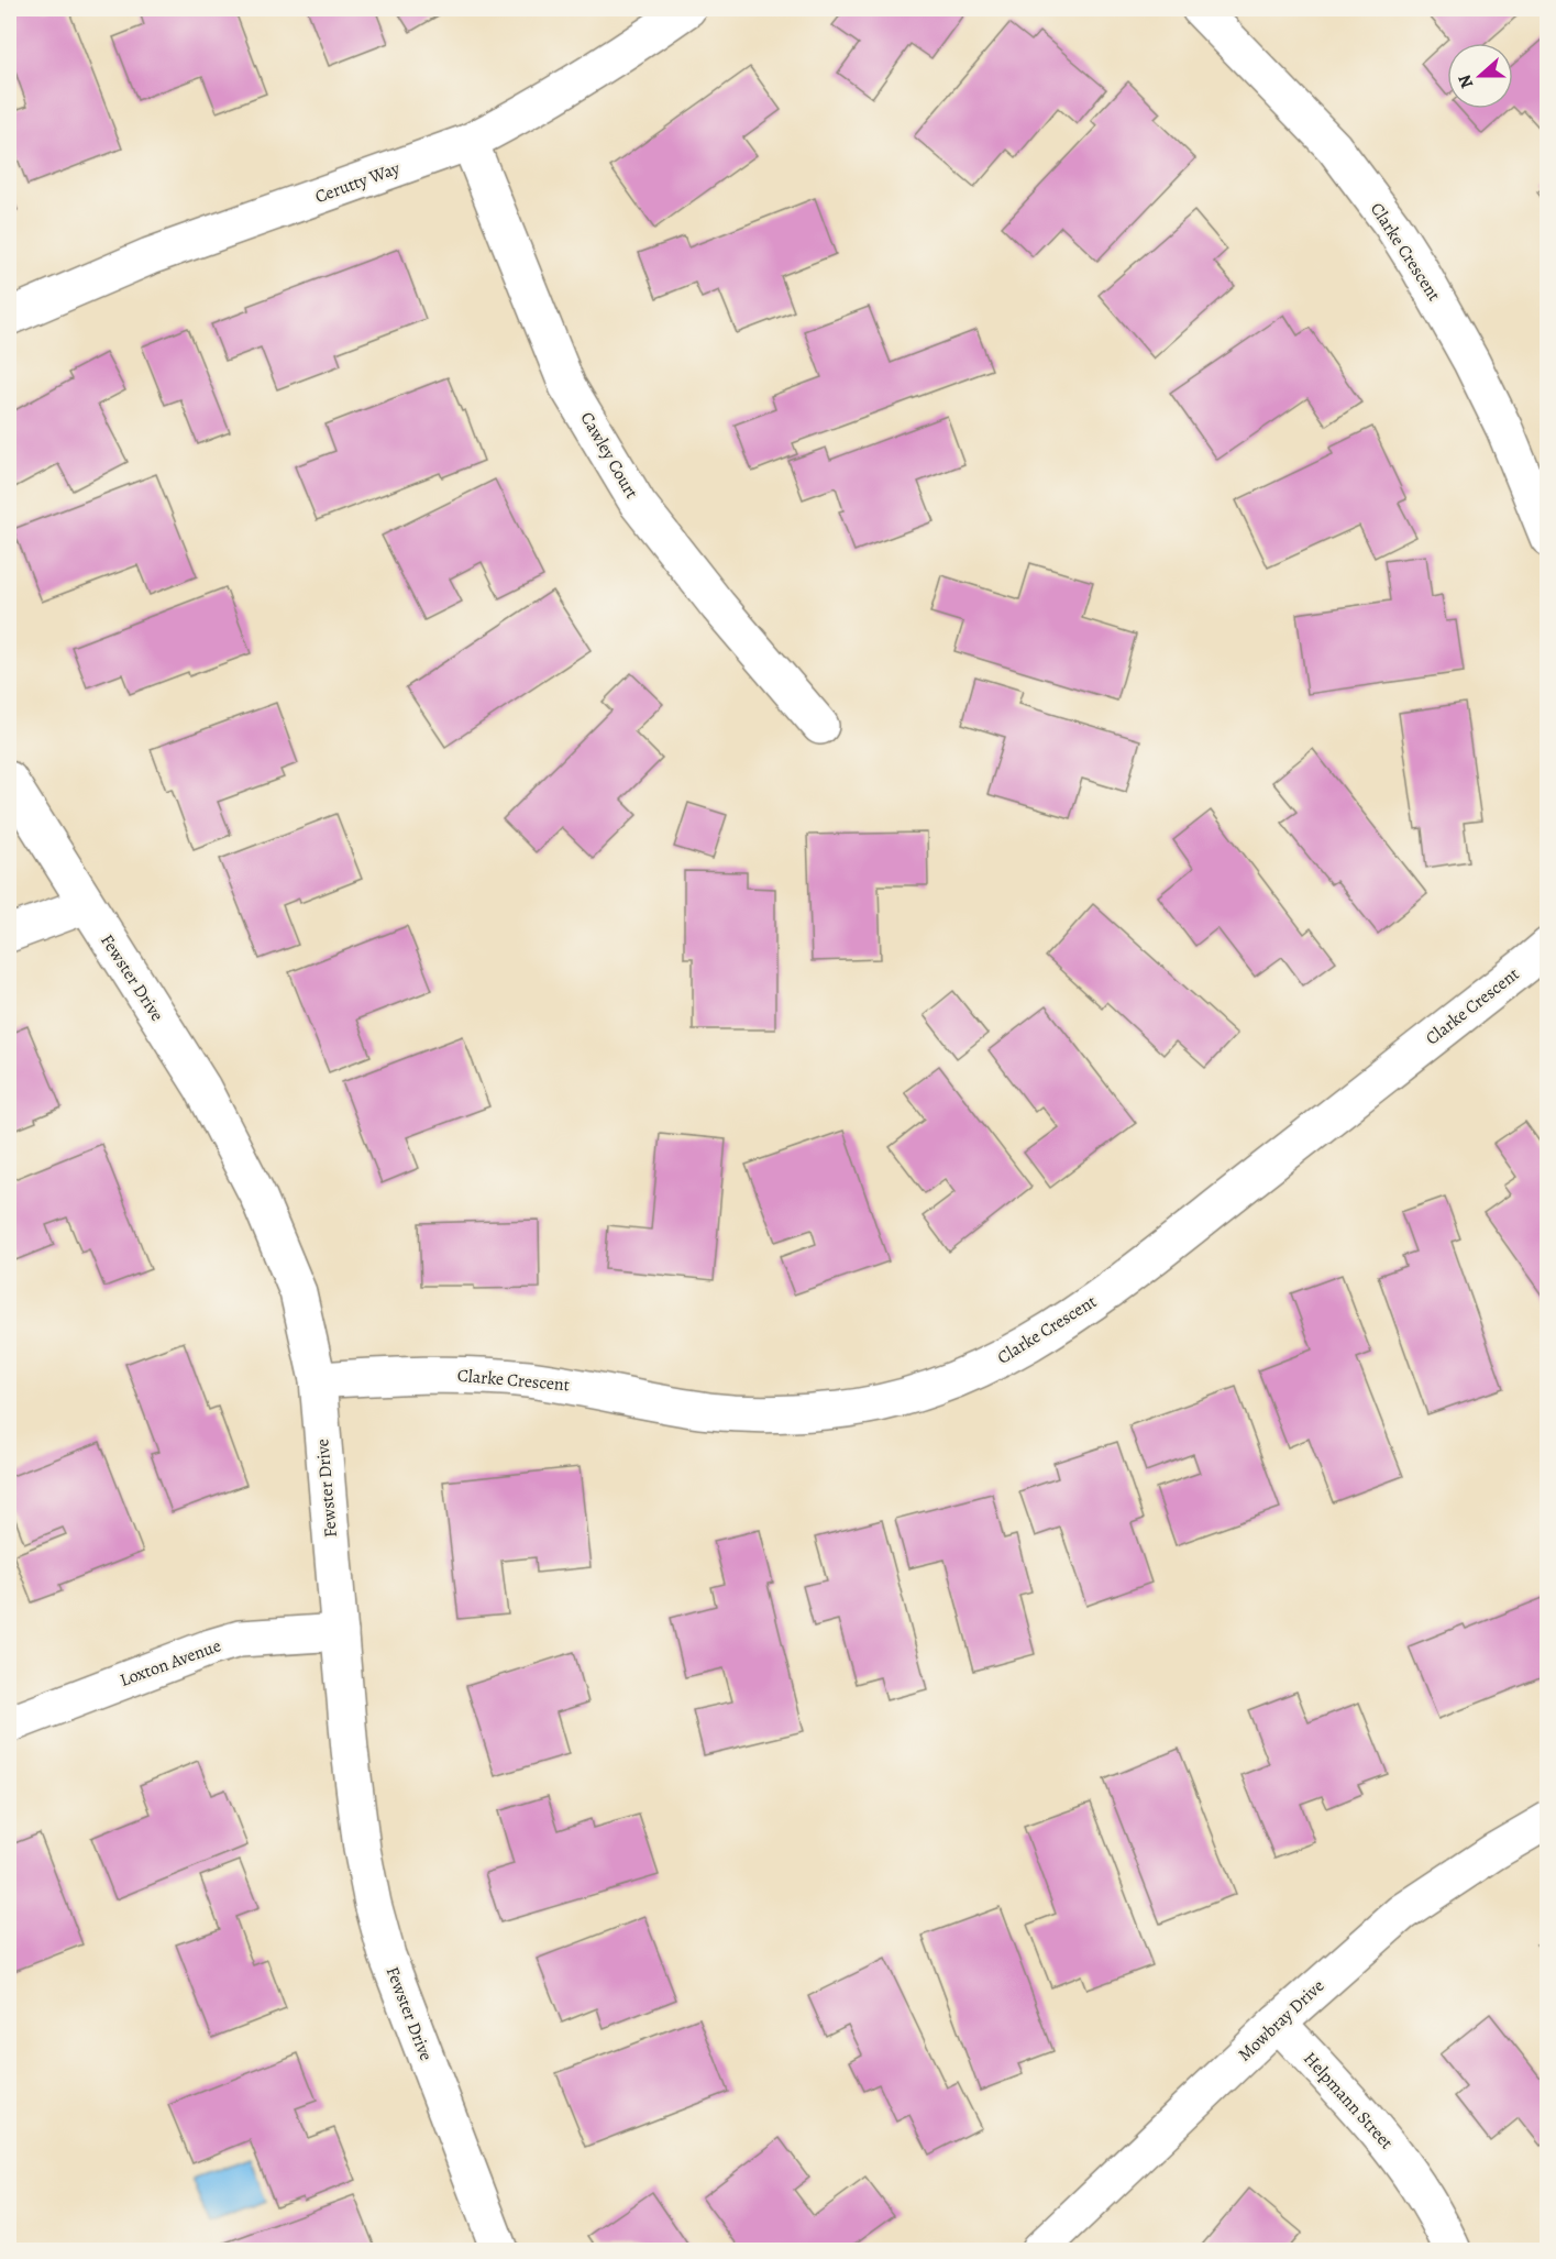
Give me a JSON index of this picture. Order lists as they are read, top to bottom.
{
  "streets": {
    "street": [
      "Cerutty Way",
      "Clarke Crescent",
      "Cawley Court",
      "Fewster Drive",
      "Loxton Avenue",
      "Mowbray Drive",
      "Helpmann Street"
    ]
  },
  "crossings": [
    ["Cerutty Way", "Cawley Court"],
    ["Clarke Crescent", "Fewster Drive"],
    ["Fewster Drive", "Loxton Avenue"],
    ["Mowbray Drive", "Helpmann Street"]
  ],
  "north": "left"
}
